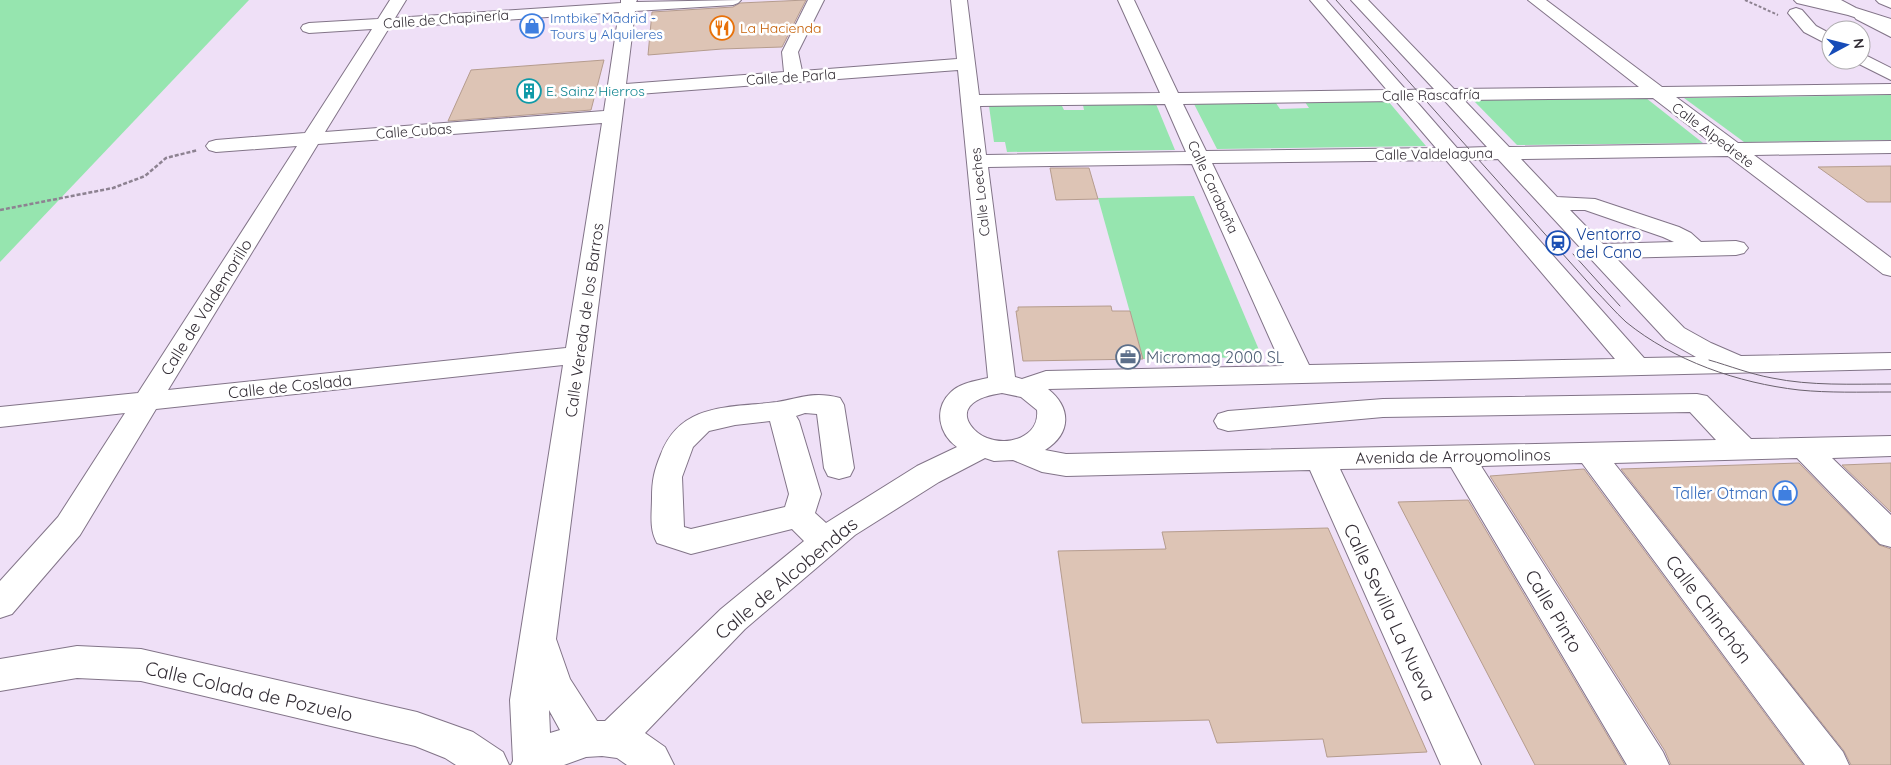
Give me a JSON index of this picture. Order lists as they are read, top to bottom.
{
  "streets": {
    "main road": [
      "Calle de Chapinería",
      "Calle de Parla",
      "Calle Rascafría",
      "Calle Cubas",
      "Calle Alpedrete",
      "Calle Valdelaguna",
      "Calle Carabaña",
      "Calle Loeches",
      "Calle de Valdemorillo",
      "Calle Vereda de los Barros",
      "Calle de Coslada",
      "Avenida de Arroyomolinos",
      "Calle de Alcobendas",
      "Calle Chinchón",
      "Calle Pinto",
      "Calle Sevilla La Nueva",
      "Calle Colada de Pozuelo"
    ]
  },
  "crossings": [
    ["Calle de Chapinería", "Calle de Valdemorillo"],
    ["Calle de Chapinería", "Calle Vereda de los Barros"],
    ["Calle de Parla", "Calle Loeches"],
    ["Calle de Parla", "Calle Vereda de los Barros"],
    ["Calle Rascafría", "Calle Alpedrete"],
    ["Calle Rascafría", "Calle Carabaña"],
    ["Calle Rascafría", "Calle Loeches"],
    ["Calle Cubas", "Calle de Valdemorillo"],
    ["Calle Cubas", "Calle Vereda de los Barros"],
    ["Calle Alpedrete", "Calle Valdelaguna"],
    ["Calle Valdelaguna", "Calle Carabaña"],
    ["Calle Valdelaguna", "Calle Loeches"],
    ["Calle Loeches", "Avenida de Arroyomolinos"],
    ["Calle Loeches", "Calle de Alcobendas"],
    ["Calle de Valdemorillo", "Calle de Coslada"],
    ["Calle Vereda de los Barros", "Calle de Coslada"],
    ["Calle Vereda de los Barros", "Calle de Alcobendas"],
    ["Avenida de Arroyomolinos", "Calle de Alcobendas"],
    ["Avenida de Arroyomolinos", "Calle Chinchón"],
    ["Avenida de Arroyomolinos", "Calle Pinto"],
    ["Avenida de Arroyomolinos", "Calle Sevilla La Nueva"]
  ],
  "places": {
    "shop": ["Imtbike Madrid - Tours y Alquileres", "Taller Otman"],
    "restaurant": ["La Hacienda"],
    "building": ["E. Sainz Hierros"],
    "station": ["Ventorro del Cano"],
    "office": ["Micromag 2000 SL"]
  },
  "north": "right"
}
